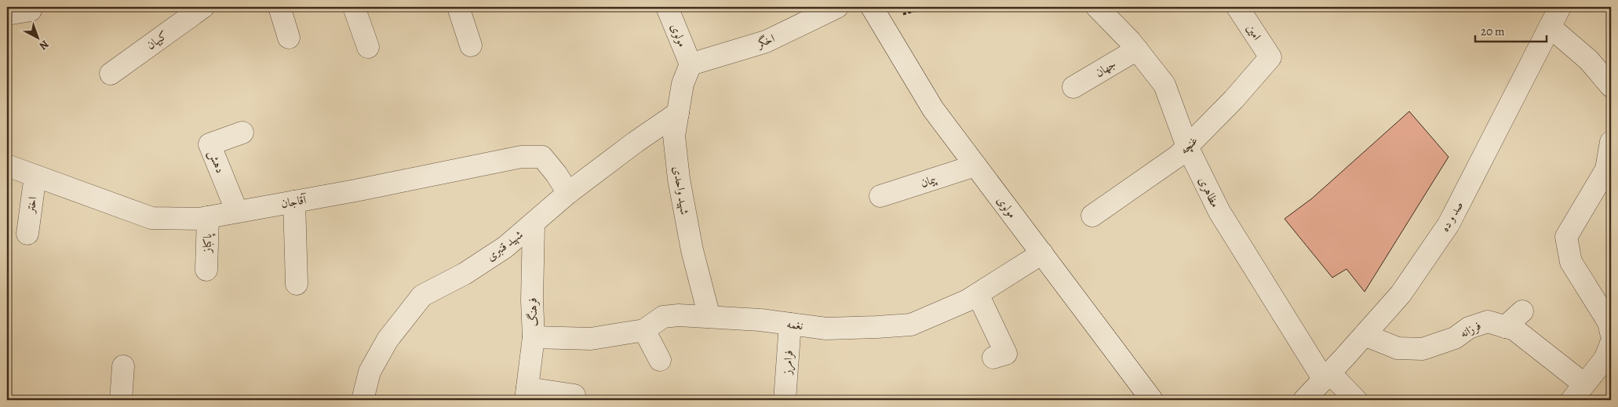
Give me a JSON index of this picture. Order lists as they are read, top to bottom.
{
  "streets": {
    "street": [
      "امین",
      "مولوی",
      "کیهان",
      "اخگر",
      "جهان",
      "غنچه",
      "دهش",
      "پیمان",
      "شهید واحدی",
      "مظاهری",
      "آقاجان",
      "اختر",
      "صد و ده",
      "پاکباز",
      "شهید قنبری",
      "فرهنگ",
      "نغمه",
      "فرزانه",
      "فرامرز"
    ]
  },
  "crossings": [
    ["امین", "غنچه"],
    ["مولوی", "اخگر"],
    ["مولوی", "پیمان"],
    ["مولوی", "شهید واحدی"],
    ["مولوی", "نغمه"],
    ["اخگر", "شهید واحدی"],
    ["جهان", "مظاهری"],
    ["غنچه", "مظاهری"],
    ["دهش", "آقاجان"],
    ["شهید واحدی", "شهید قنبری"],
    ["شهید واحدی", "نغمه"],
    ["مظاهری", "صد و ده"],
    ["آقاجان", "اختر"],
    ["آقاجان", "پاکباز"],
    ["آقاجان", "شهید قنبری"],
    ["صد و ده", "فرزانه"],
    ["شهید قنبری", "فرهنگ"],
    ["فرهنگ", "نغمه"],
    ["نغمه", "فرامرز"]
  ],
  "scale_bar": "20 m",
  "north": "bottom right"
}
